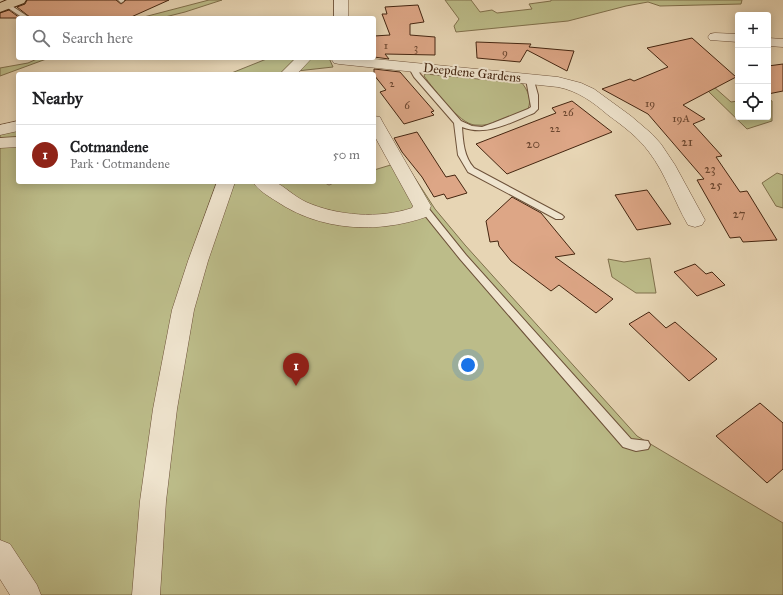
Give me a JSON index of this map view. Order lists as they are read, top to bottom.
{
  "streets": {
    "street": ["Deepdene Gardens"]
  },
  "house_numbers": [
    "1",
    "3",
    "9",
    "2",
    "19",
    "6",
    "26",
    "19A",
    "22",
    "21",
    "20",
    "23",
    "25",
    "27"
  ],
  "page": {
    "map_buttons": ["+", "−"],
    "search": "Search here",
    "heading": "Nearby",
    "list": [
      {
        "mark": "1",
        "name": "Cotmandene",
        "note": "Park · Cotmandene",
        "value": "50 m"
      }
    ],
    "pins": "1"
  }
}
